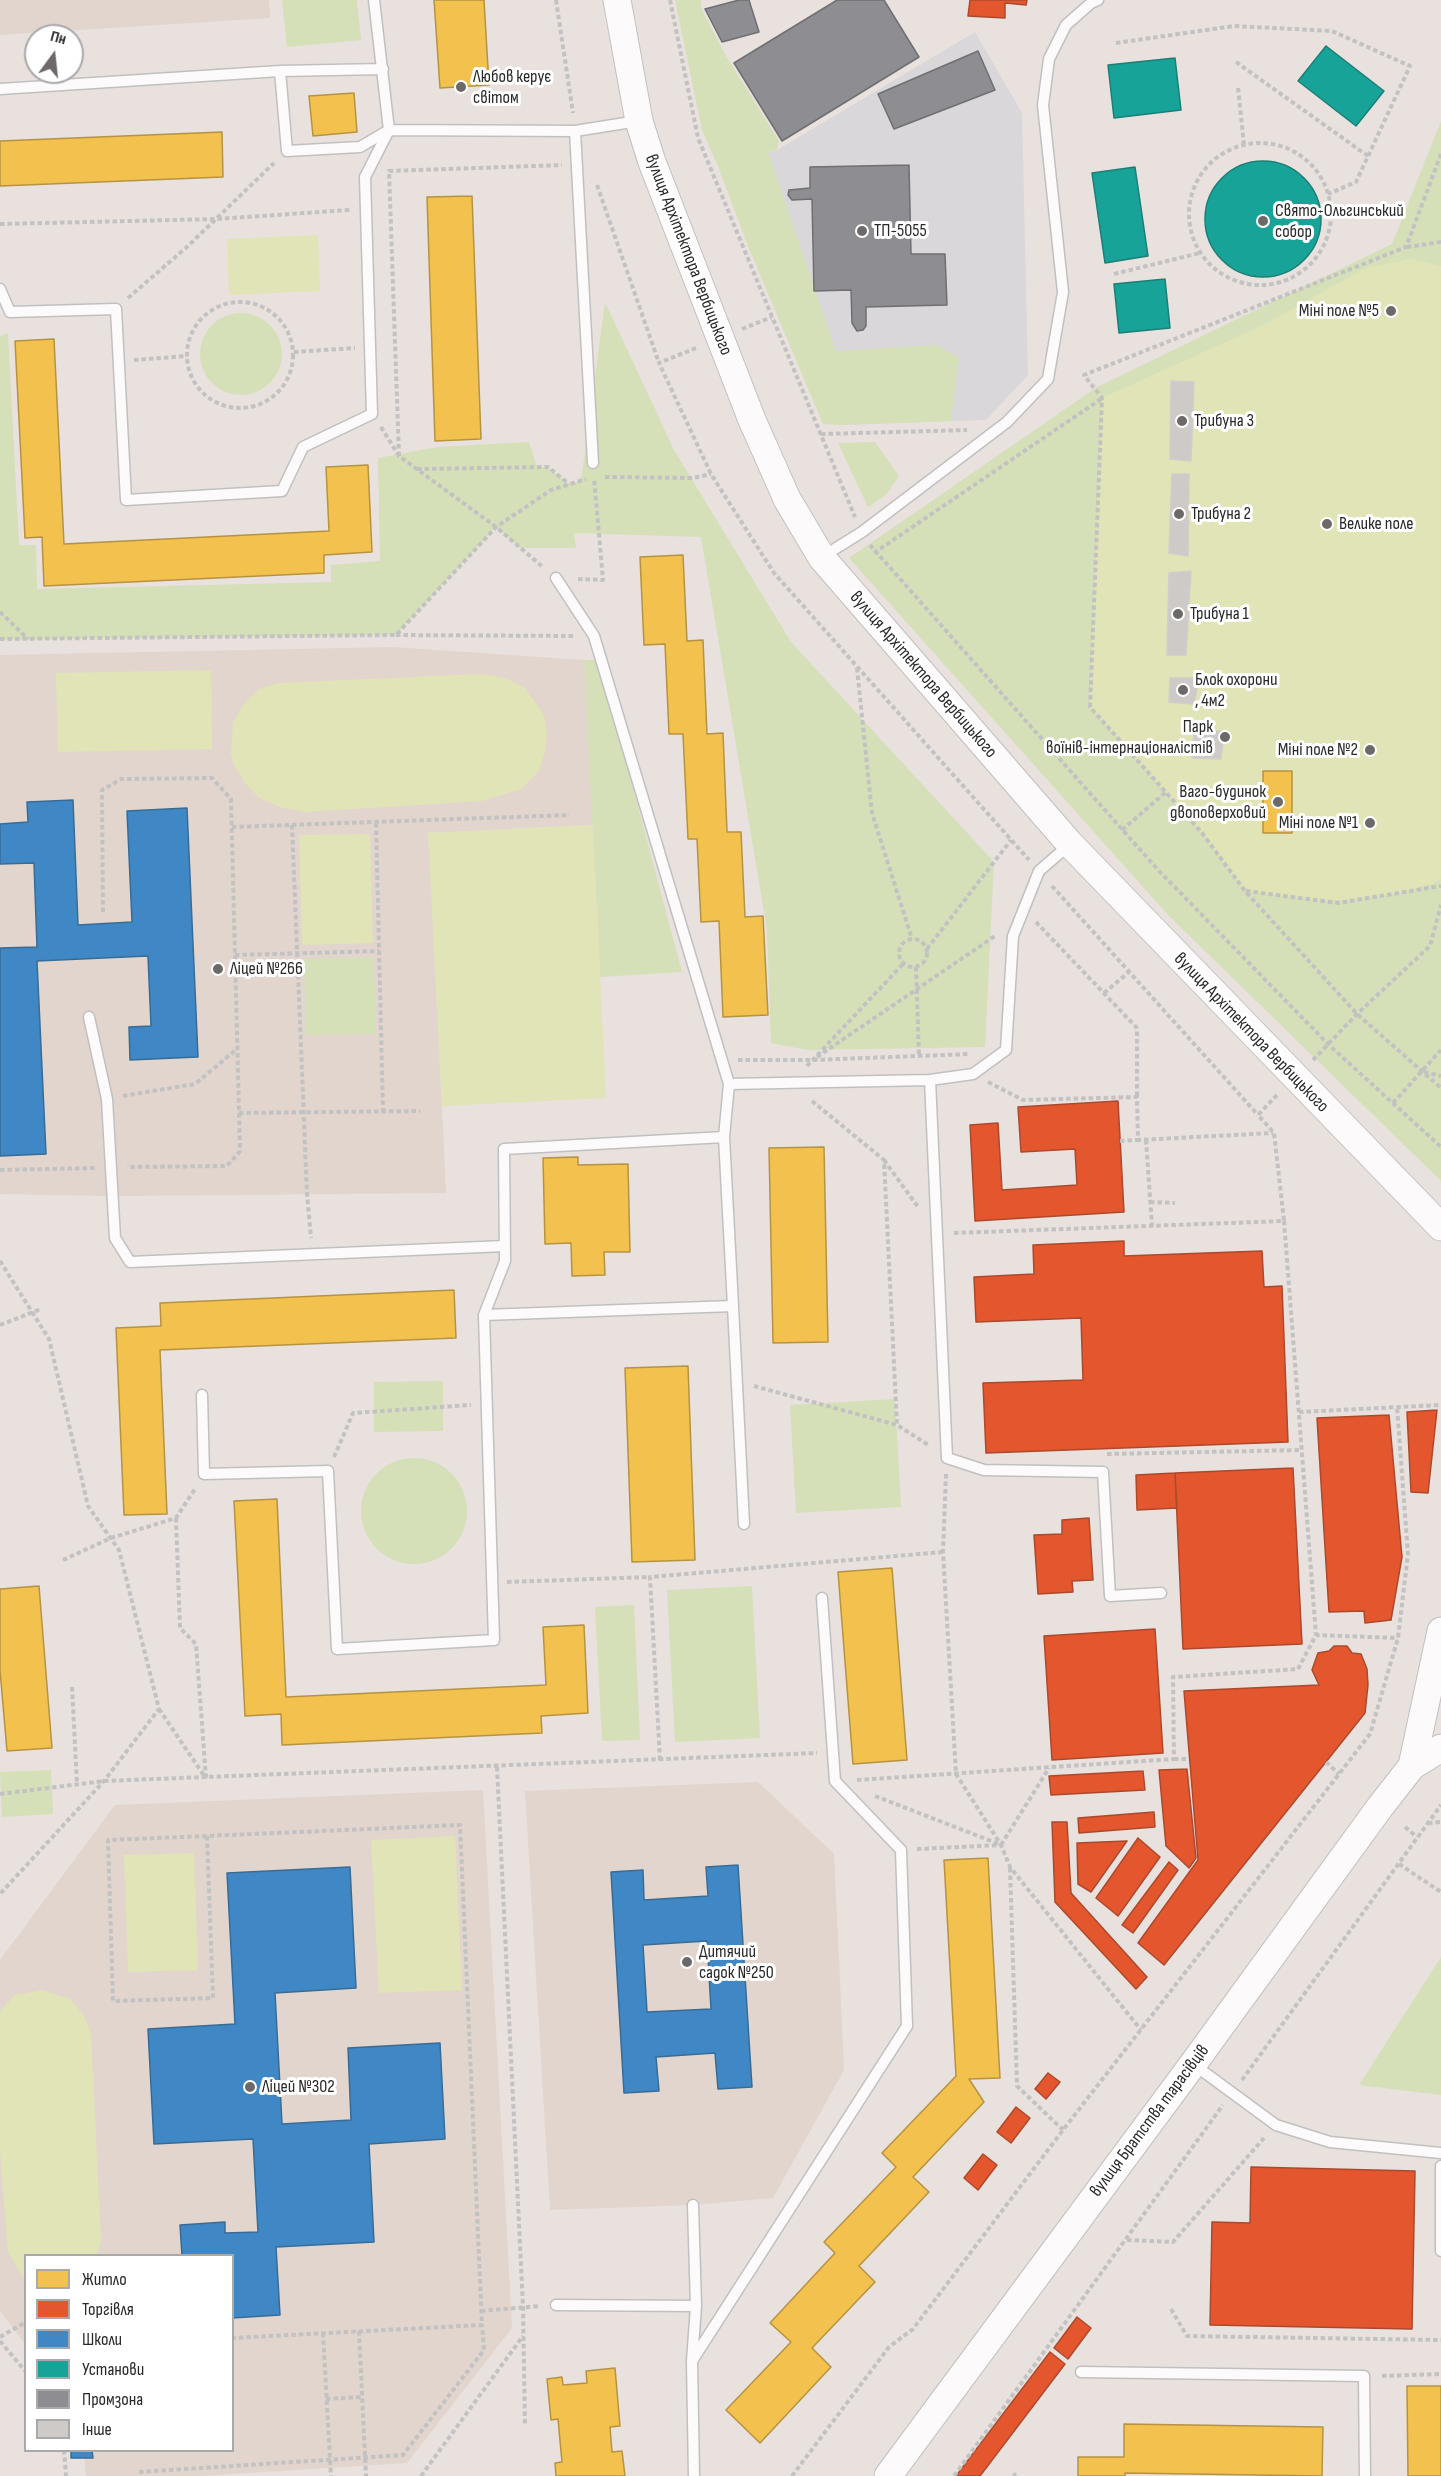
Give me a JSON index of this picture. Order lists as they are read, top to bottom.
{
  "streets": {
    "street": ["вулиця Архітектора Вербицького", "вулиця Братства тарасівців"]
  },
  "places": [
    "Любов керує світом",
    "Свято-Ольгинський собор",
    "ТП-5055",
    "Міні поле №5",
    "Трибуна 3",
    "Трибуна 2",
    "Велике поле",
    "Трибуна 1",
    "Блок охорони , 4м2",
    "Парк воїнів-інтернаціоналістів",
    "Міні поле №2",
    "Ваго-будинок двоповерховий",
    "Міні поле №1",
    "Ліцей №266",
    "Дитячий садок №250",
    "Ліцей №302"
  ],
  "legend": [
    "Житло",
    "Торгівля",
    "Школи",
    "Установи",
    "Промзона",
    "Інше"
  ],
  "north": "top"
}
